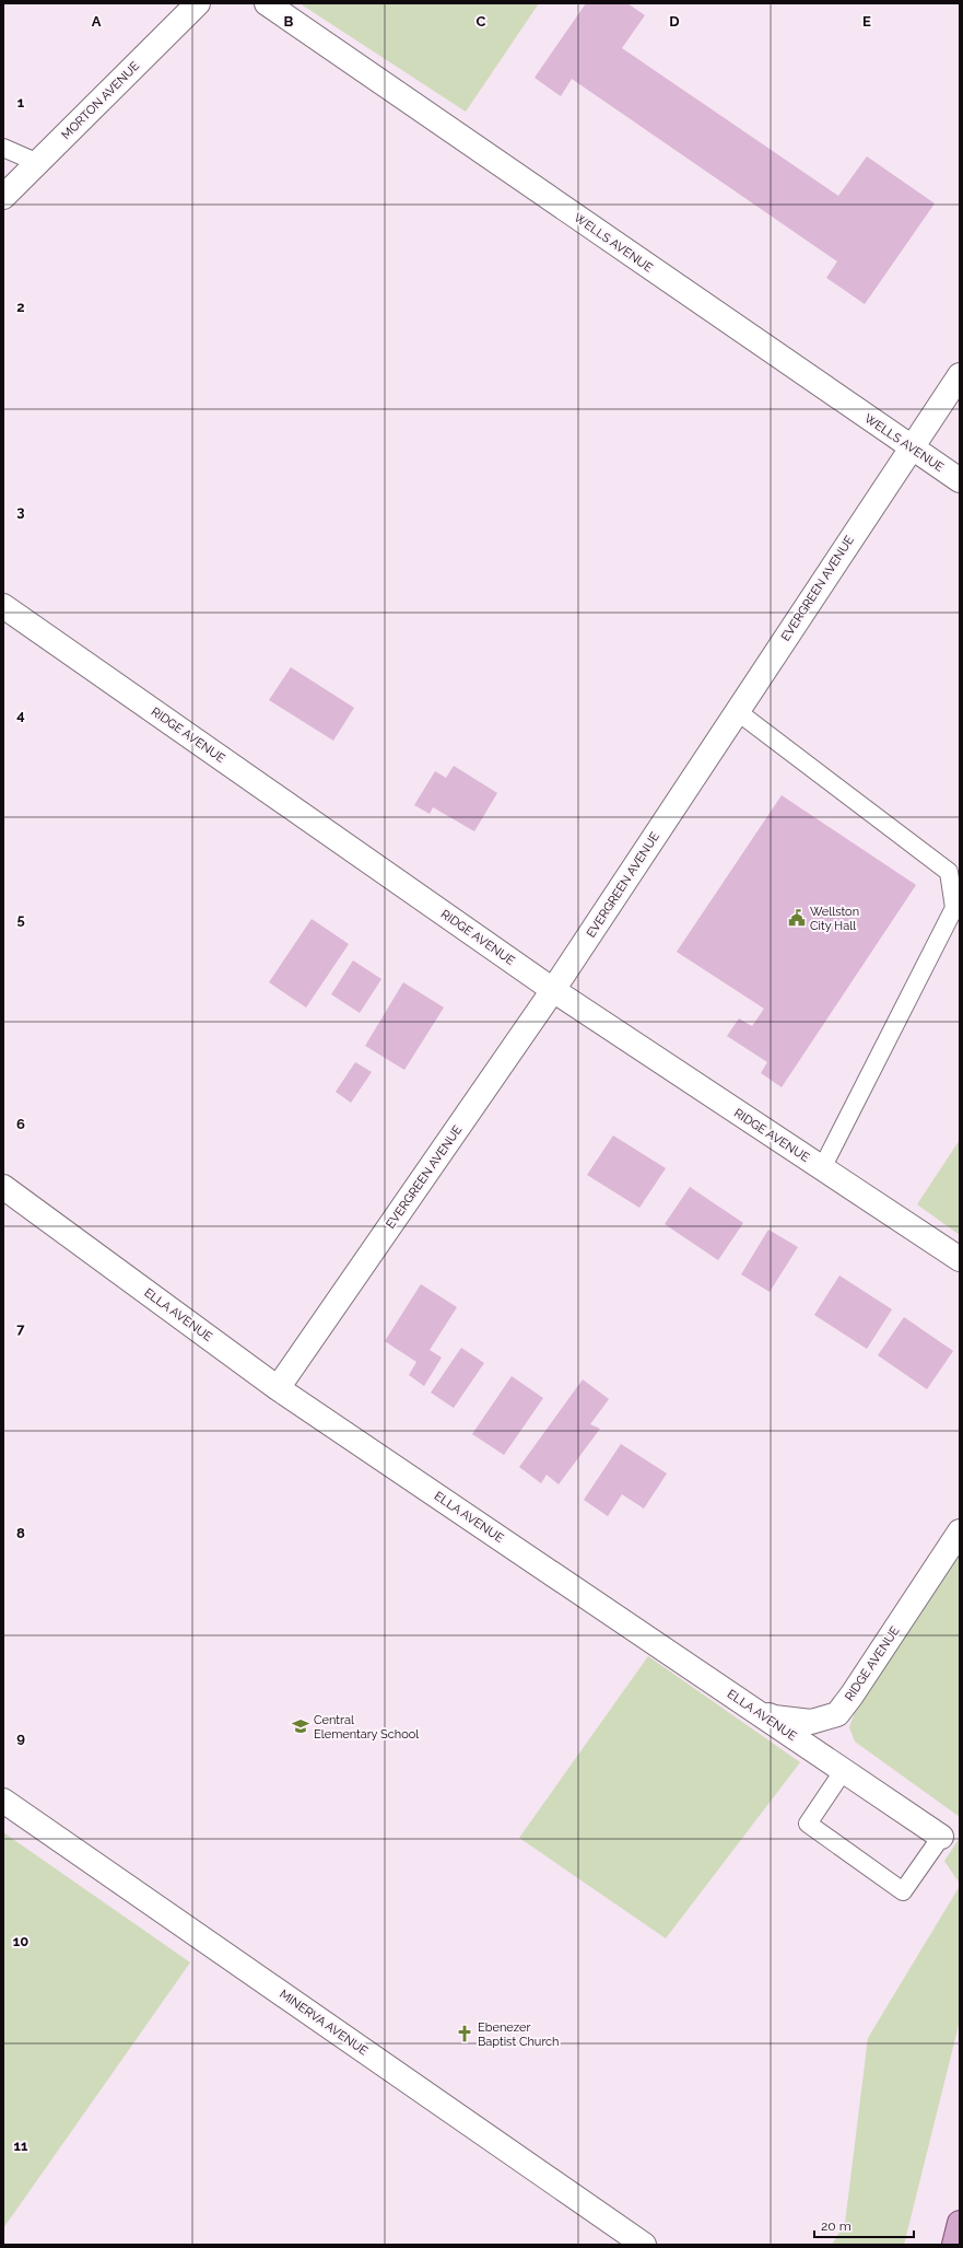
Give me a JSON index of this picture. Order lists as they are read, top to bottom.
{
  "streets": {
    "street": [
      "MORTON AVENUE",
      "WELLS AVENUE",
      "EVERGREEN AVENUE",
      "RIDGE AVENUE",
      "ELLA AVENUE",
      "MINERVA AVENUE"
    ]
  },
  "crossings": [
    ["WELLS AVENUE", "EVERGREEN AVENUE"],
    ["EVERGREEN AVENUE", "RIDGE AVENUE"],
    ["EVERGREEN AVENUE", "ELLA AVENUE"],
    ["RIDGE AVENUE", "ELLA AVENUE"]
  ],
  "places": {
    "public building": ["Wellston City Hall"],
    "school or university": ["Central Elementary School"],
    "church": ["Ebenezer Baptist Church"]
  },
  "scale_bar": "20 m",
  "grid": {
    "columns": [
      "A",
      "B",
      "C",
      "D",
      "E"
    ],
    "rows": [
      "1",
      "2",
      "3",
      "4",
      "5",
      "6",
      "7",
      "8",
      "9",
      "10",
      "11"
    ]
  }
}
